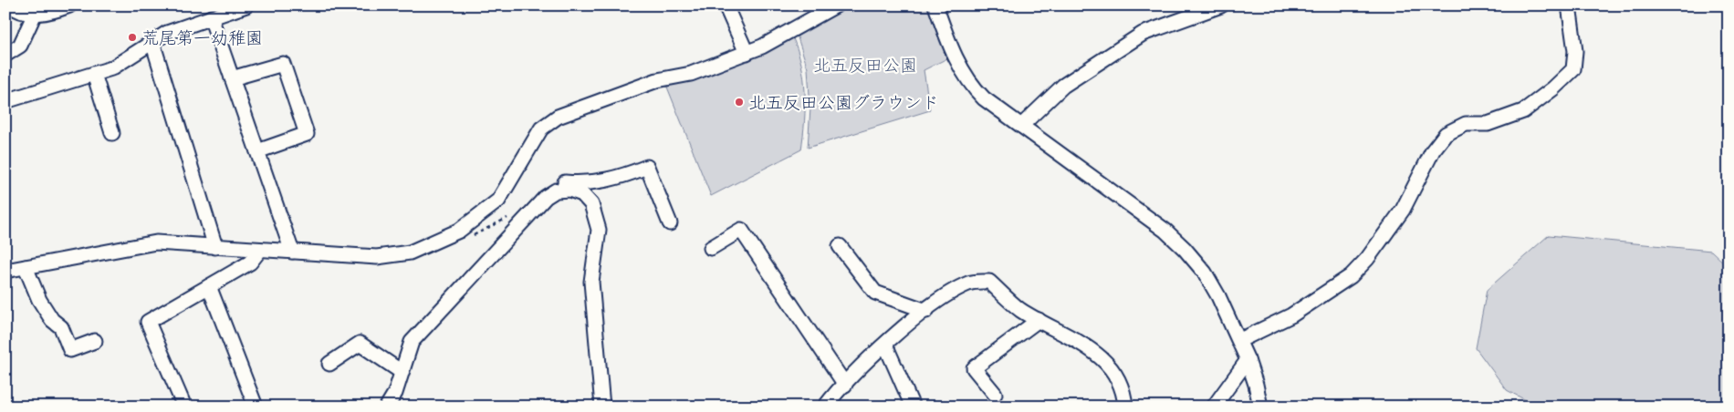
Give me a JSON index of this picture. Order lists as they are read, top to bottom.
{
  "parks": ["北五反田公園"],
  "places": ["荒尾第一幼稚園", "北五反田公園グラウンド"]
}
